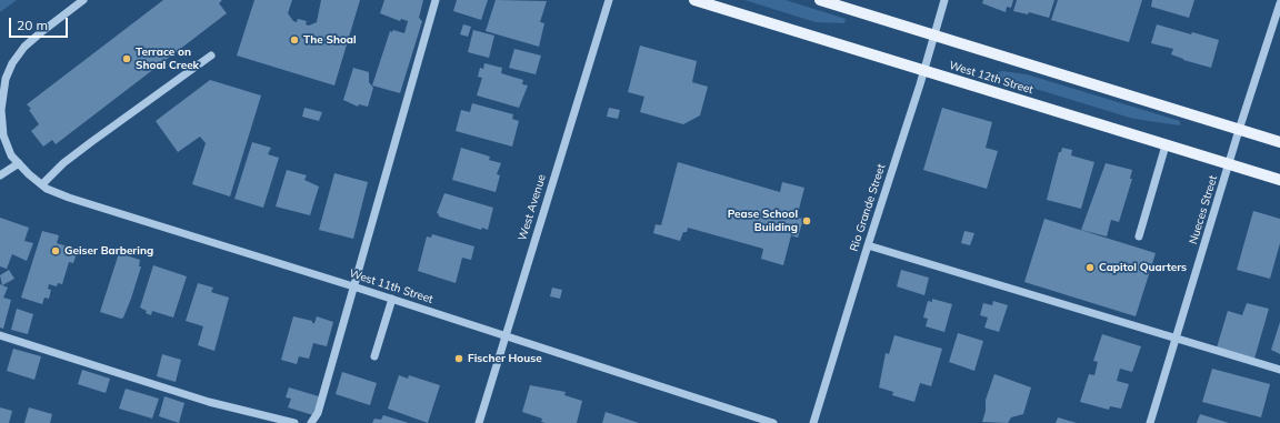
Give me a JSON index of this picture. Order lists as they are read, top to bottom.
{
  "streets": {
    "main road": ["West 12th Street"],
    "street": [
      "West Avenue",
      "Rio Grande Street",
      "Nueces Street",
      "West 11th Street"
    ]
  },
  "crossings": [
    ["West 12th Street", "Rio Grande Street"],
    ["West 12th Street", "Nueces Street"],
    ["West Avenue", "West 11th Street"]
  ],
  "places": [
    "The Shoal",
    "Terrace on Shoal Creek",
    "Pease School Building",
    "Geiser Barbering",
    "Capitol Quarters",
    "Fischer House"
  ],
  "scale_bar": "20 m"
}
